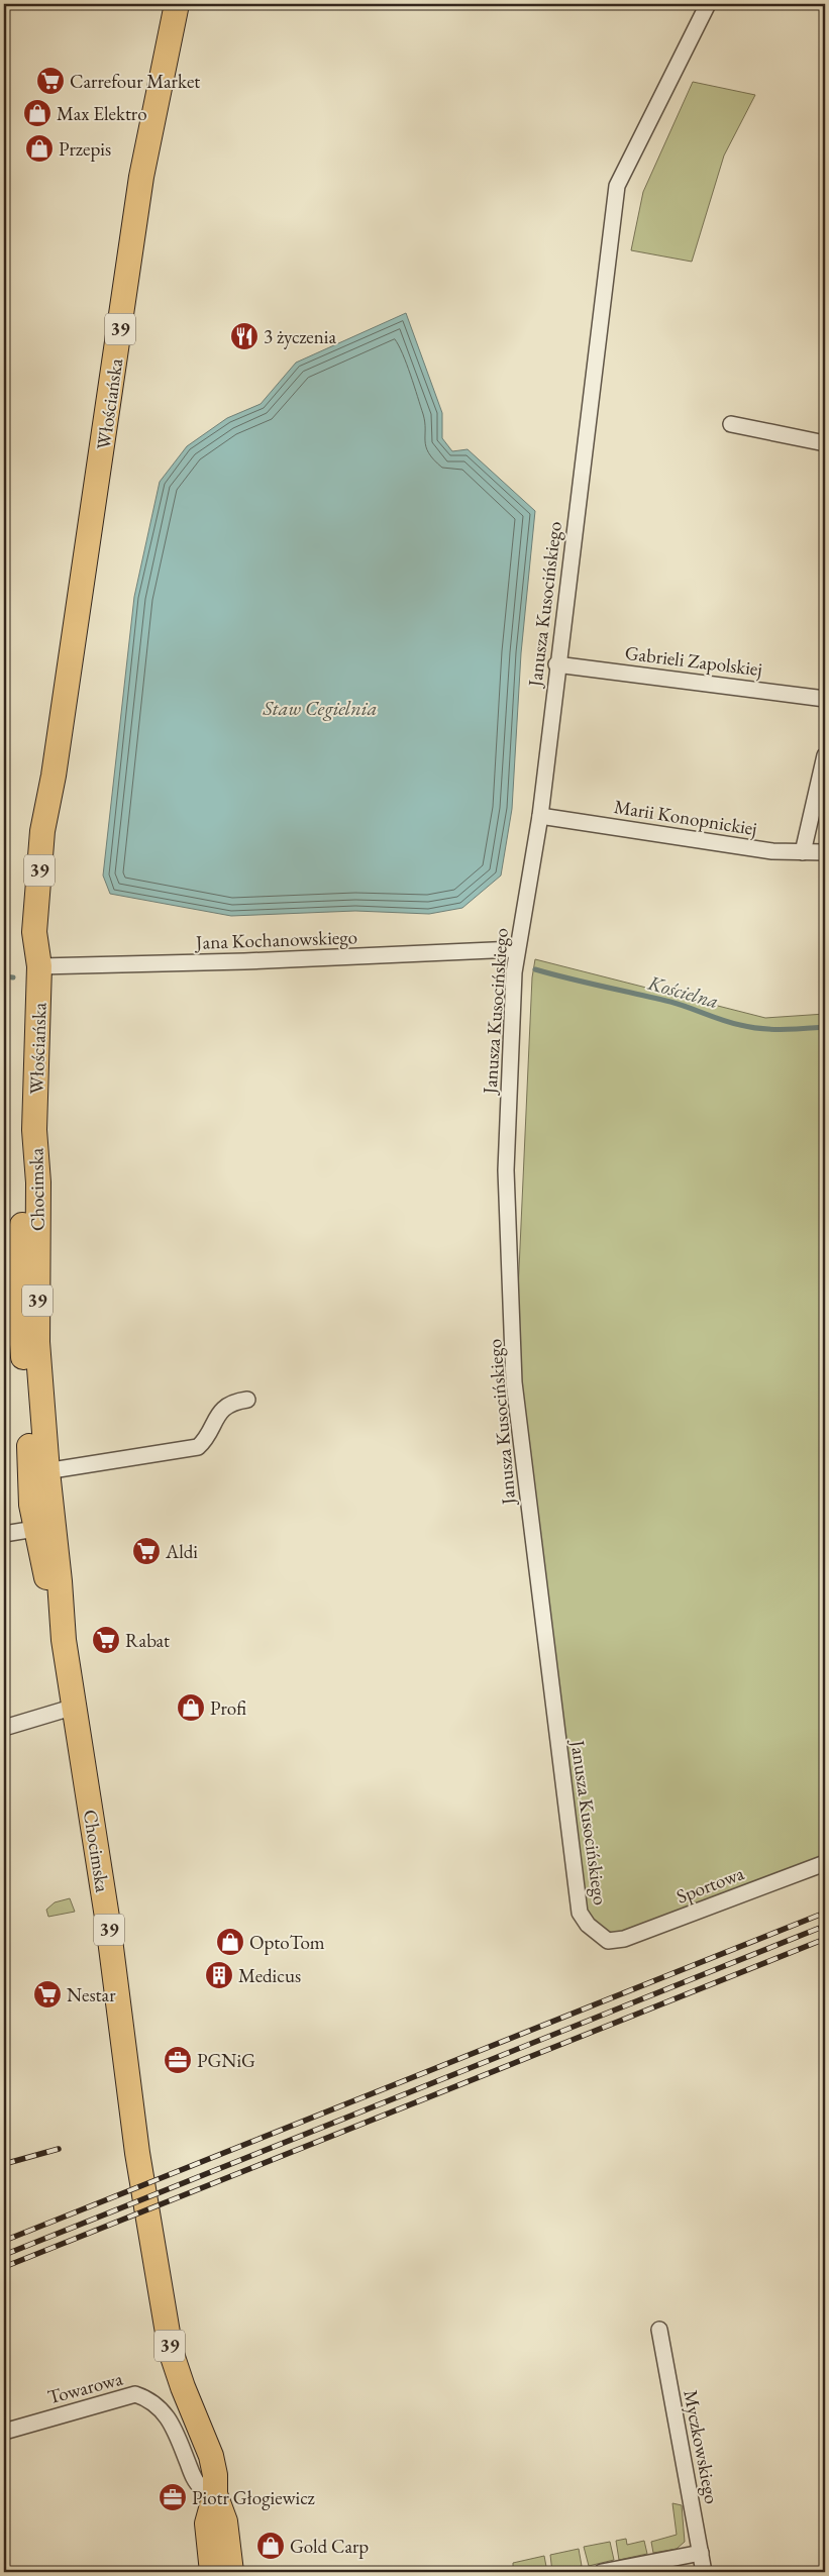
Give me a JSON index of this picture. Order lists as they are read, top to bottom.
{
  "streets": {
    "main road": ["39", "Włościańska", "Chocimska"],
    "street": [
      "Janusza Kusocińskiego",
      "Gabrieli Zapolskiej",
      "Marii Konopnickiej",
      "Jana Kochanowskiego",
      "Sportowa",
      "Towarowa",
      "Myczkowskiego"
    ]
  },
  "crossings": [
    ["39", "Chocimska"],
    ["39", "Towarowa"],
    ["Włościańska", "Jana Kochanowskiego"],
    ["Włościańska", "Chocimska"],
    ["Janusza Kusocińskiego", "Gabrieli Zapolskiej"],
    ["Janusza Kusocińskiego", "Marii Konopnickiej"],
    ["Janusza Kusocińskiego", "Jana Kochanowskiego"],
    ["Janusza Kusocińskiego", "Sportowa"],
    ["Chocimska", "Towarowa"]
  ],
  "water": ["Staw Cegielnia", "Kościelna"],
  "places": {
    "supermarket": [
      "Carrefour Market",
      "Aldi",
      "Rabat",
      "Nestar"
    ],
    "shop": [
      "Max Elektro",
      "Przepis",
      "Profi",
      "OptoTom",
      "Gold Carp"
    ],
    "restaurant": ["3 życzenia"],
    "building": ["Medicus"],
    "office": ["PGNiG", "Piotr Głogiewicz"]
  }
}
